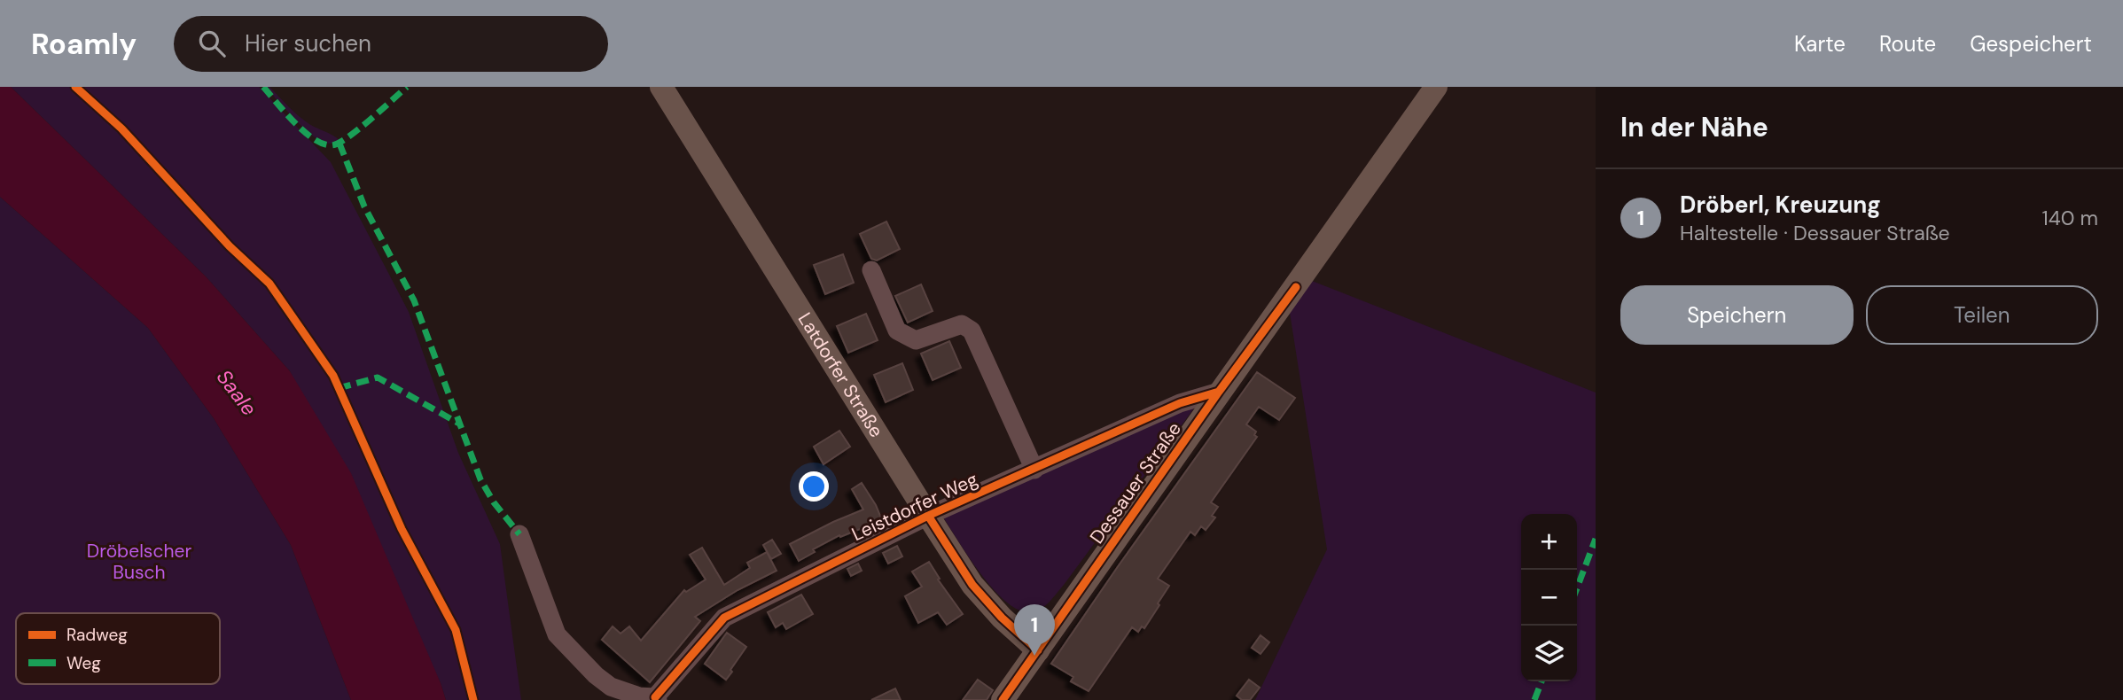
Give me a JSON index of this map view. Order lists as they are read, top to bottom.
{
  "streets": {
    "main road": ["Latdorfer Straße", "Dessauer Straße"],
    "street": ["Leistdorfer Weg"]
  },
  "crossings": [
    ["Latdorfer Straße", "Dessauer Straße"],
    ["Latdorfer Straße", "Leistdorfer Weg"],
    ["Dessauer Straße", "Leistdorfer Weg"]
  ],
  "water": ["Saale"],
  "parks": ["Dröbelscher Busch"],
  "legend": ["Radweg", "Weg"],
  "page": {
    "header": "Roamly",
    "search": "Hier suchen",
    "nav": ["Karte", "Route", "Gespeichert"],
    "heading": "In der Nähe",
    "list": [
      {
        "mark": "1",
        "name": "Dröberl, Kreuzung",
        "note": "Haltestelle · Dessauer Straße",
        "value": "140 m"
      }
    ],
    "buttons": ["Speichern", "Teilen"],
    "map_buttons": ["+", "−"],
    "pins": "1"
  }
}
